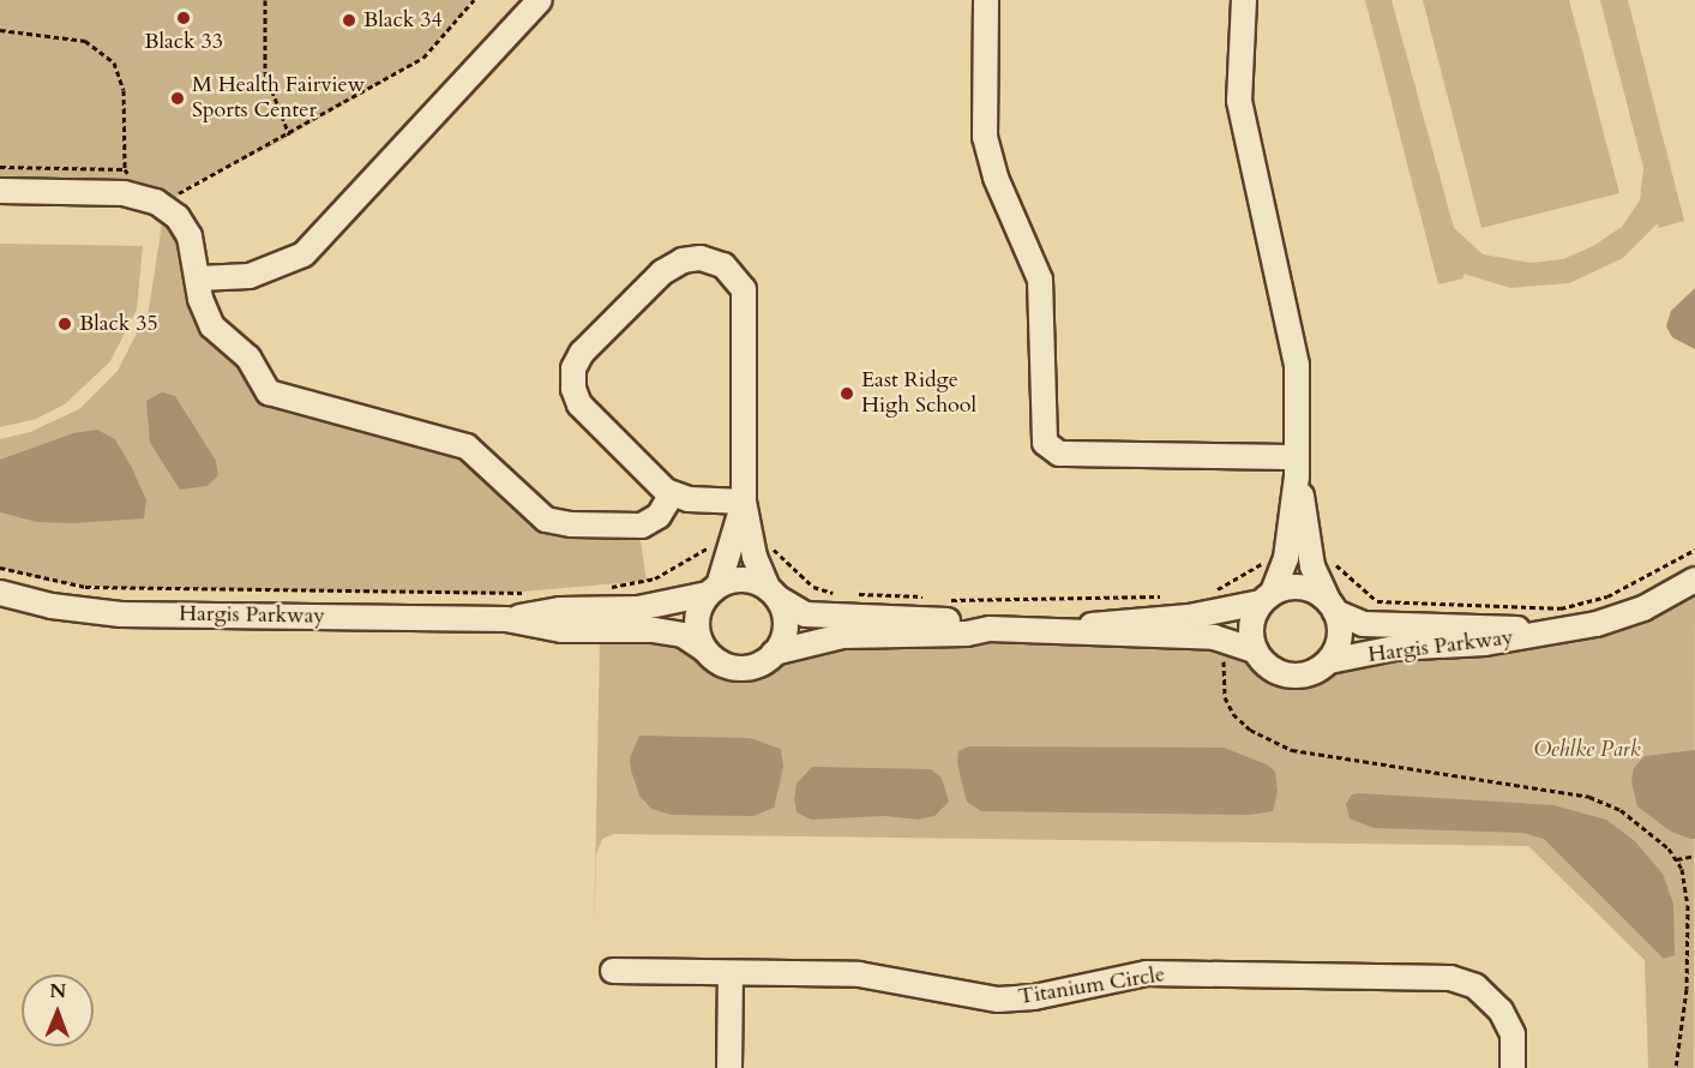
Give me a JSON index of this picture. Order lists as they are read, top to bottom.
{
  "streets": {
    "street": ["Hargis Parkway", "Titanium Circle"]
  },
  "parks": ["Oehlke Park"],
  "places": [
    "Black 33",
    "Black 34",
    "M Health Fairview Sports Center",
    "Black 35",
    "East Ridge High School"
  ],
  "north": "top"
}
